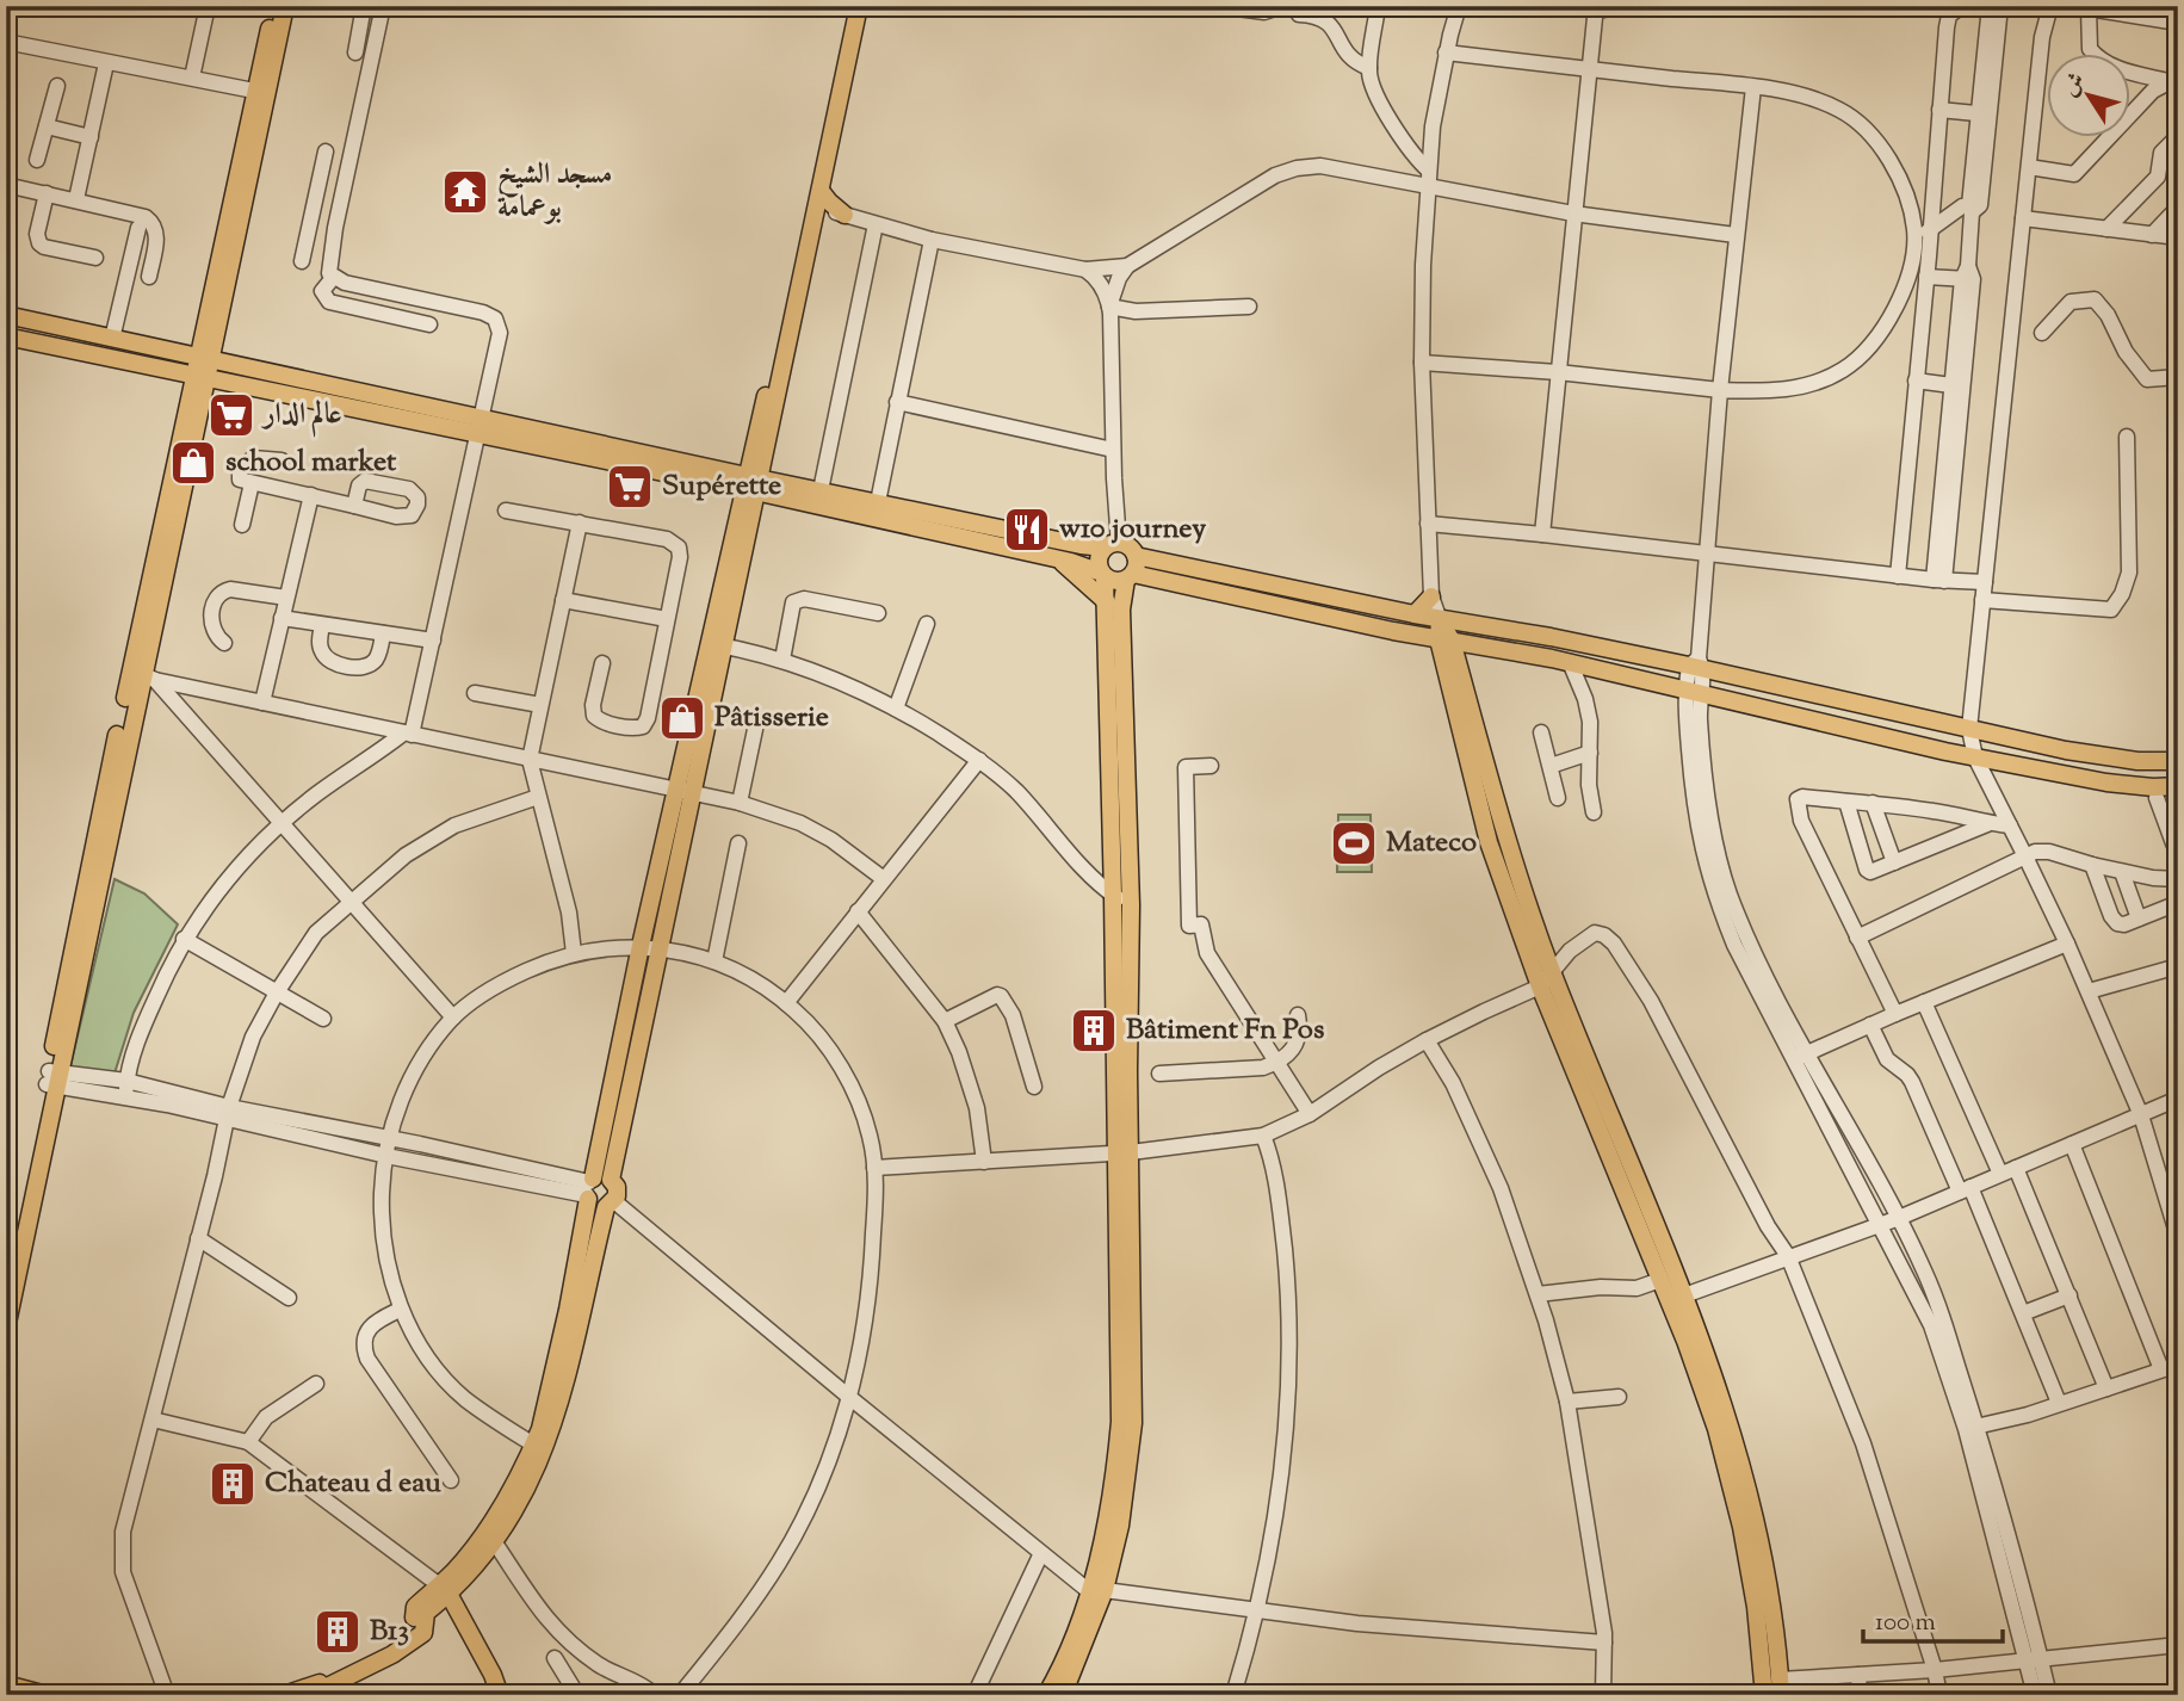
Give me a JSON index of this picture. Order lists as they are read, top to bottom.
{
  "places": {
    "temple": ["مسجد الشيخ بوعمامة"],
    "supermarket": ["عالم الدار", "Supérette"],
    "shop": ["school market", "Pâtisserie"],
    "restaurant": ["w10 journey"],
    "sports": ["Mateco"],
    "building": ["Bâtiment Fn Pos", "Chateau d eau", "B13"]
  },
  "scale_bar": "100 m",
  "north": "top left"
}
